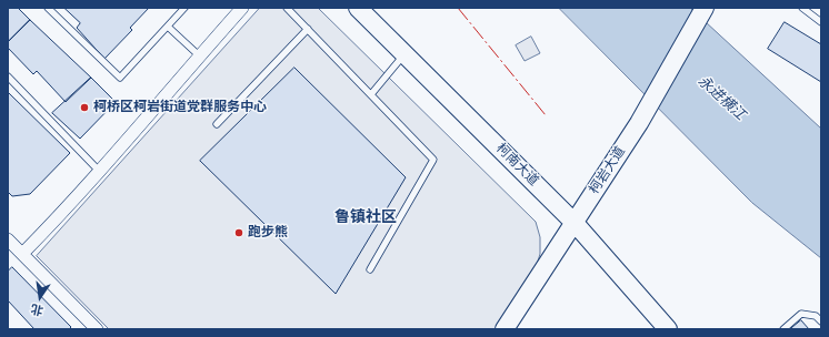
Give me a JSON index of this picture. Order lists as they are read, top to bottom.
{
  "streets": {
    "main road": ["柯南大道", "柯岩大道"]
  },
  "crossings": [
    ["柯南大道", "柯岩大道"]
  ],
  "districts": ["鲁镇社区"],
  "water": ["永进横江"],
  "places": ["柯桥区柯岩街道党群服务中心", "跑步熊"],
  "north": "bottom"
}
